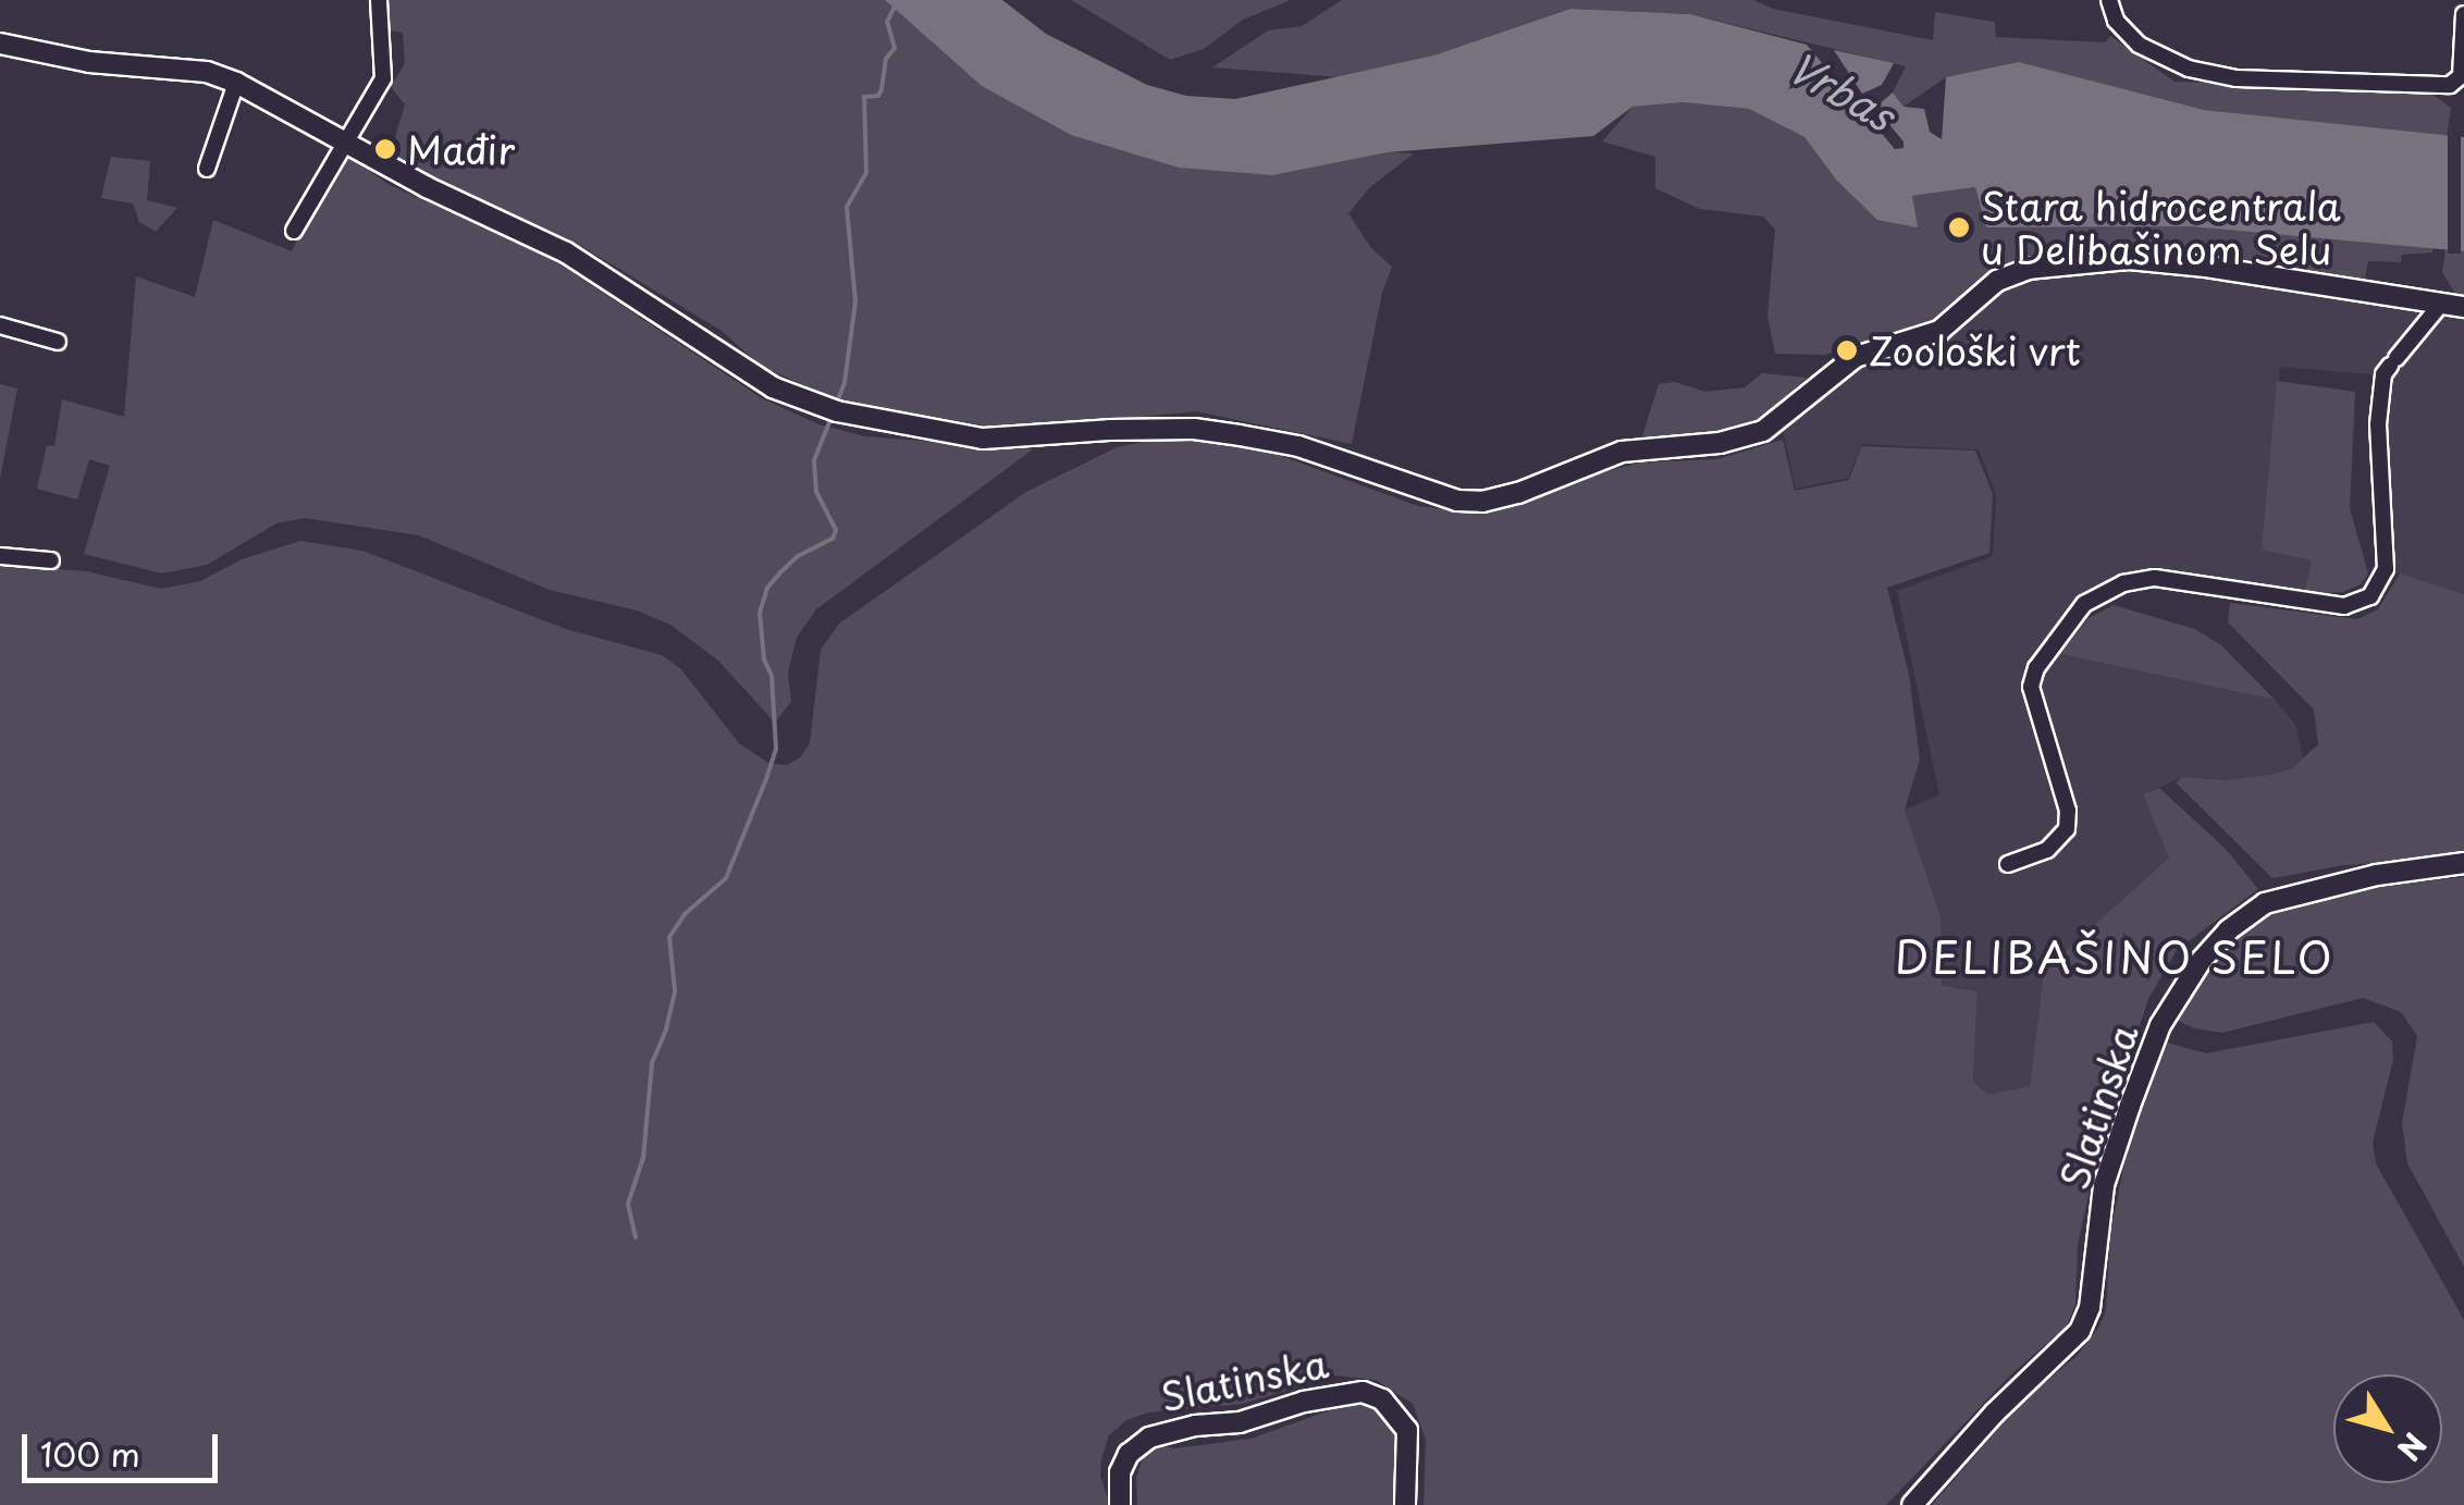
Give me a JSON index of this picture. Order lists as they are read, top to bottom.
{
  "streets": {
    "street": ["Slatinska"]
  },
  "districts": ["DELIBAŠINO SELO"],
  "water": ["Vrbas"],
  "places": ["Mađir", "Stara hidrocentrala u Delibašinom Selu", "Zoološki vrt"],
  "scale_bar": "100 m",
  "north": "bottom right"
}
